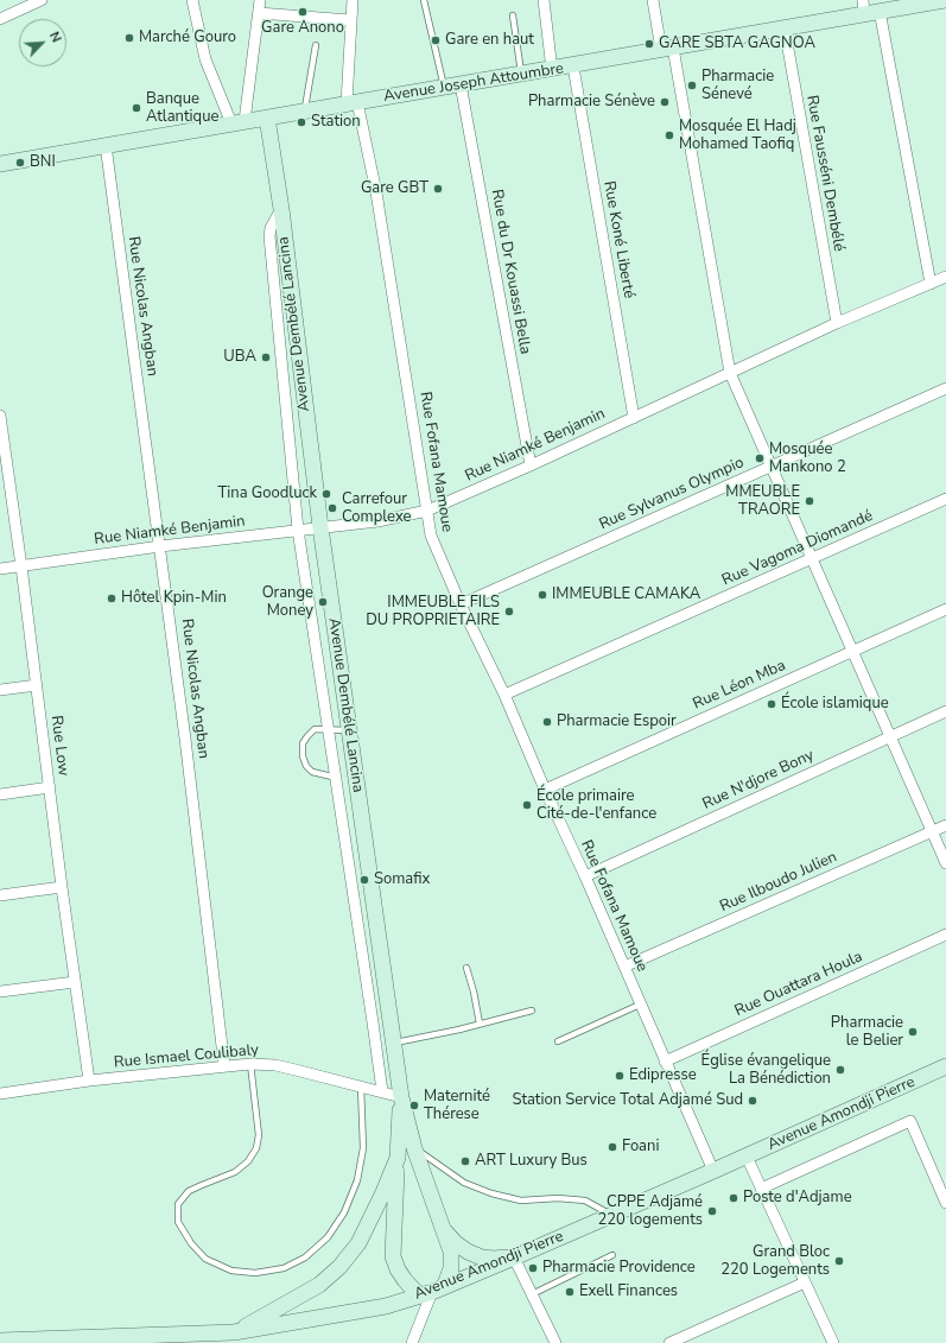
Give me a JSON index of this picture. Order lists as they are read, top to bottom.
{
  "streets": {
    "street": [
      "Avenue Joseph Attoumbre",
      "Rue Fausséni Dembélé",
      "Rue Koné Liberté",
      "Rue du Dr Kouassi Bella",
      "Rue Nicolas Angban",
      "Avenue Dembélé Lancina",
      "Rue Niamké Benjamin",
      "Rue Fofana Mamoue",
      "Rue Sylvanus Olympio",
      "Rue Vagoma Diomandé",
      "Rue Léon Mba",
      "Rue Low",
      "Rue N'djore Bony",
      "Rue Ilboudo Julien",
      "Rue Ouattara Houla",
      "Rue Ismael Coulibaly",
      "Avenue Amondji Pierre"
    ]
  },
  "crossings": [
    ["Avenue Joseph Attoumbre", "Rue Fausséni Dembélé"],
    ["Avenue Joseph Attoumbre", "Rue Koné Liberté"],
    ["Avenue Joseph Attoumbre", "Rue du Dr Kouassi Bella"],
    ["Avenue Joseph Attoumbre", "Rue Nicolas Angban"],
    ["Avenue Joseph Attoumbre", "Avenue Dembélé Lancina"],
    ["Avenue Joseph Attoumbre", "Rue Fofana Mamoue"],
    ["Rue Fausséni Dembélé", "Rue Niamké Benjamin"],
    ["Rue Koné Liberté", "Rue Niamké Benjamin"],
    ["Rue du Dr Kouassi Bella", "Rue Niamké Benjamin"],
    ["Rue Nicolas Angban", "Rue Niamké Benjamin"],
    ["Rue Nicolas Angban", "Rue Ismael Coulibaly"],
    ["Avenue Dembélé Lancina", "Rue Niamké Benjamin"],
    ["Avenue Dembélé Lancina", "Rue Ismael Coulibaly"],
    ["Avenue Dembélé Lancina", "Avenue Amondji Pierre"],
    ["Rue Niamké Benjamin", "Rue Fofana Mamoue"],
    ["Rue Niamké Benjamin", "Rue Low"],
    ["Rue Fofana Mamoue", "Rue Sylvanus Olympio"],
    ["Rue Fofana Mamoue", "Rue Vagoma Diomandé"],
    ["Rue Fofana Mamoue", "Rue Léon Mba"],
    ["Rue Fofana Mamoue", "Rue N'djore Bony"],
    ["Rue Fofana Mamoue", "Rue Ilboudo Julien"],
    ["Rue Fofana Mamoue", "Rue Ouattara Houla"],
    ["Rue Fofana Mamoue", "Avenue Amondji Pierre"],
    ["Rue Low", "Rue Ismael Coulibaly"]
  ],
  "places": [
    "Gare Anono",
    "Marché Gouro",
    "Gare en haut",
    "GARE SBTA GAGNOA",
    "Pharmacie Sénevé",
    "Pharmacie Sénève",
    "Banque Atlantique",
    "Station",
    "Mosquée El Hadj Mohamed Taofiq",
    "BNI",
    "Gare GBT",
    "UBA",
    "Mosquée Mankono 2",
    "Tina Goodluck",
    "MMEUBLE TRAORE",
    "Carrefour Complexe",
    "IMMEUBLE CAMAKA",
    "Hôtel Kpin-Min",
    "Orange Money",
    "IMMEUBLE FILS DU PROPRIETAIRE",
    "École islamique",
    "Pharmacie Espoir",
    "École primaire Cité-de-l'enfance",
    "Somafix",
    "Pharmacie le Belier",
    "Église évangelique La Bénédiction",
    "Edipresse",
    "Station Service Total Adjamé Sud",
    "Maternité Thérese",
    "Foani",
    "ART Luxury Bus",
    "Poste d'Adjame",
    "CPPE Adjamé 220 logements",
    "Grand Bloc 220 Logements",
    "Pharmacie Providence",
    "Exell Finances"
  ],
  "north": "top right"
}
